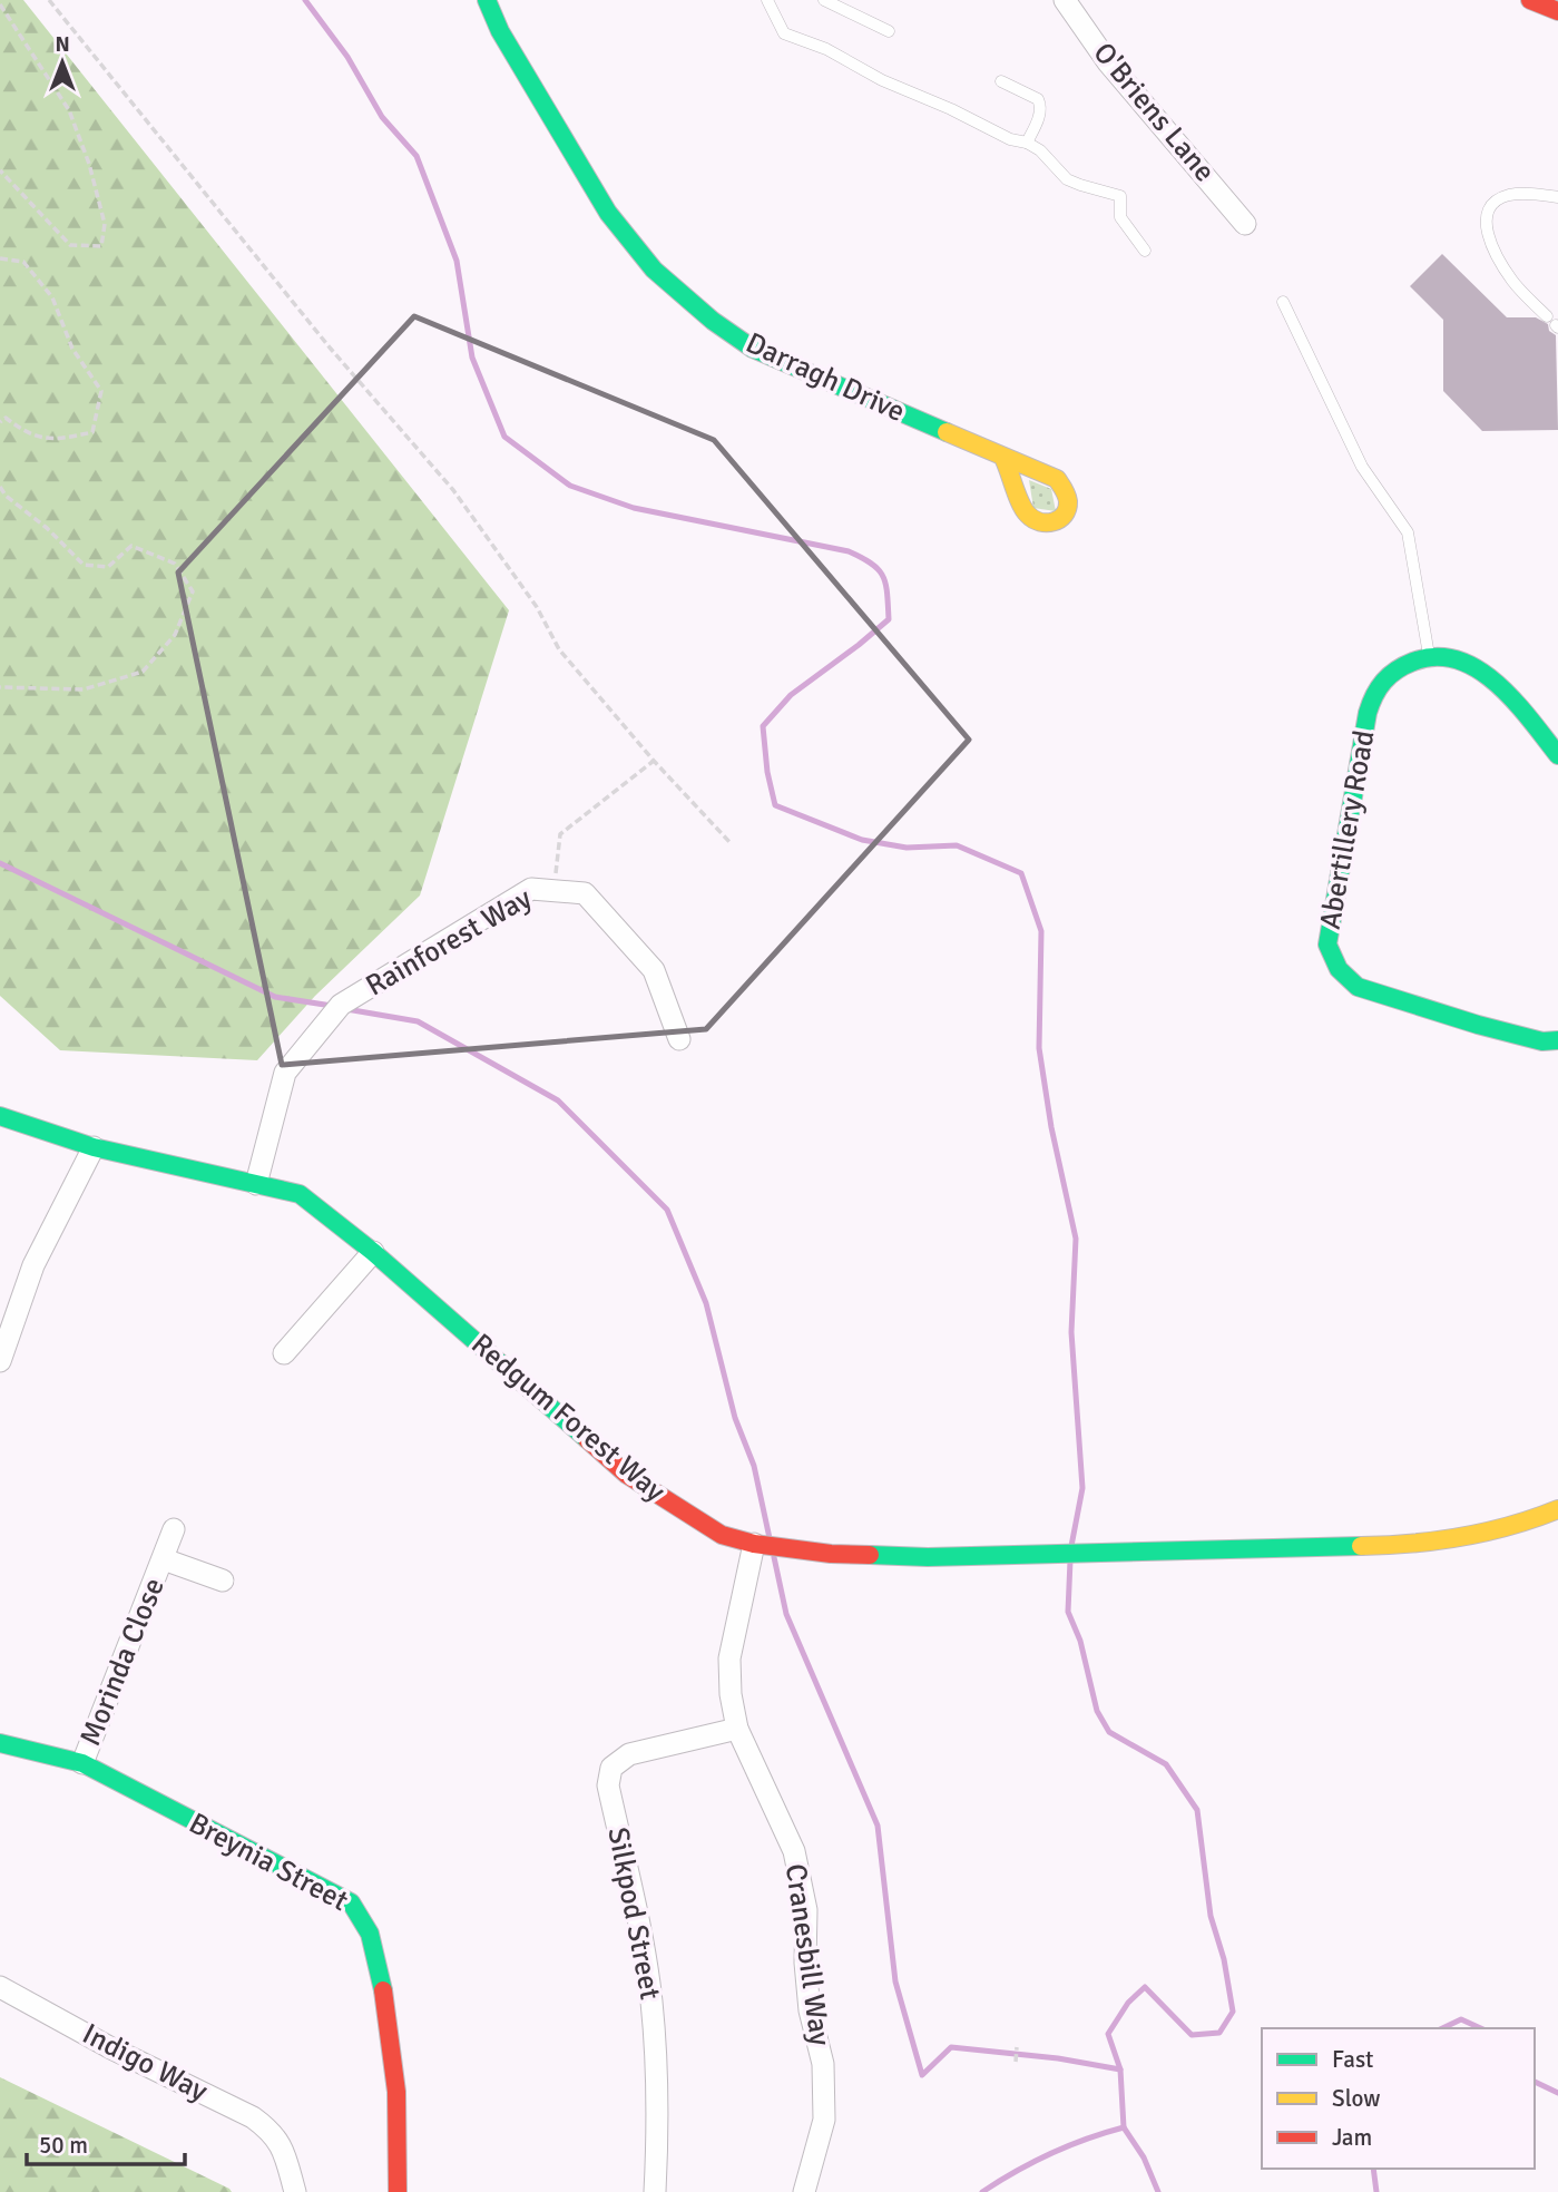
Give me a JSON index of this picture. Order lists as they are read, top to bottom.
{
  "streets": {
    "street": [
      "O'Briens Lane",
      "Darragh Drive",
      "Abertillery Road",
      "Rainforest Way",
      "Redgum Forest Way",
      "Morinda Close",
      "Breynia Street",
      "Silkpod Street",
      "Cranesbill Way",
      "Indigo Way"
    ]
  },
  "crossings": [
    ["Rainforest Way", "Redgum Forest Way"],
    ["Redgum Forest Way", "Cranesbill Way"],
    ["Morinda Close", "Breynia Street"],
    ["Silkpod Street", "Cranesbill Way"]
  ],
  "legend": ["Fast", "Slow", "Jam"],
  "scale_bar": "50 m",
  "north": "top"
}
